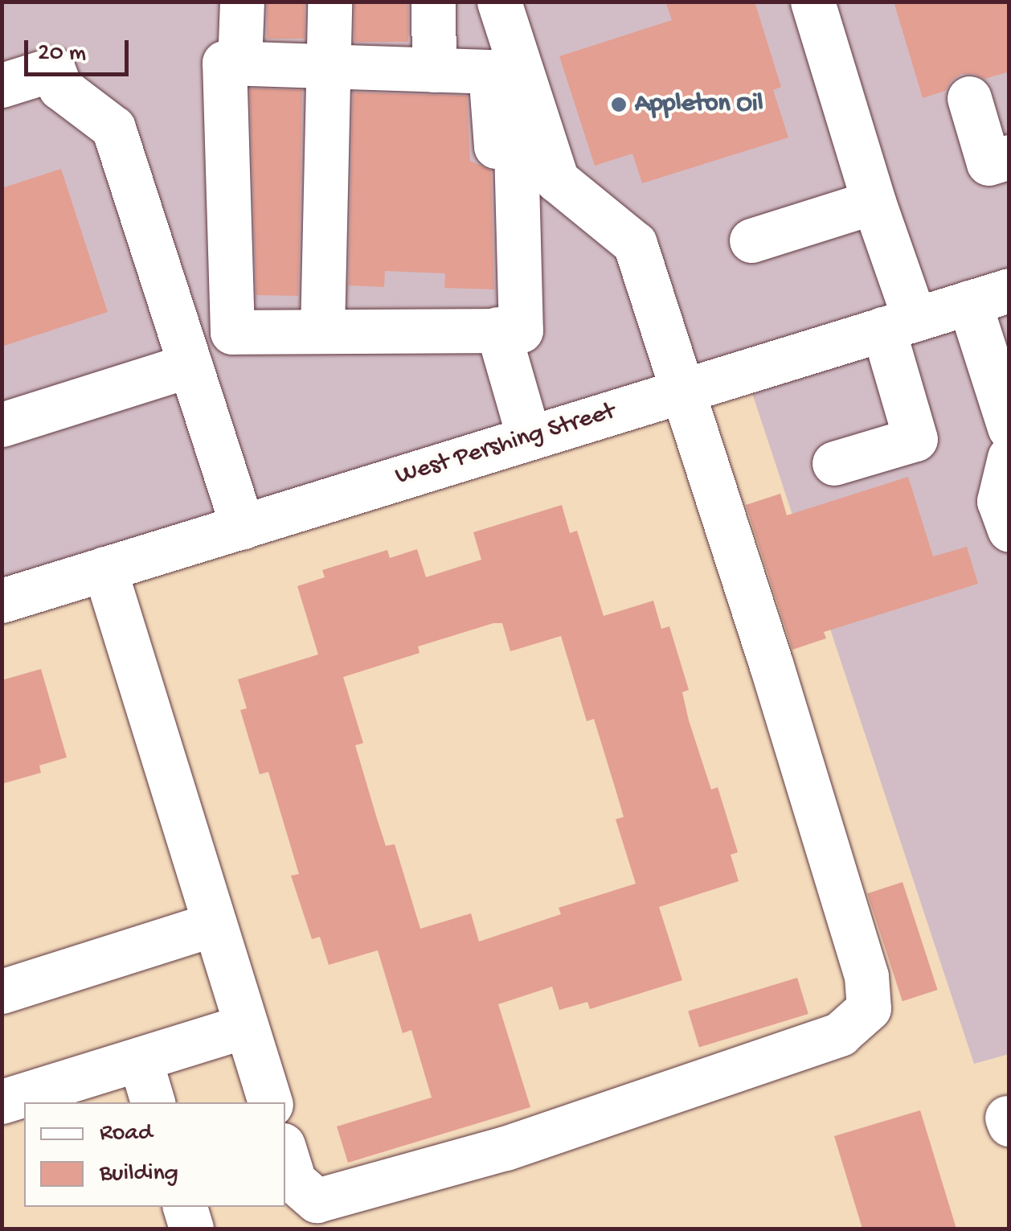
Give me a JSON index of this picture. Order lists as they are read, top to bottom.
{
  "streets": {
    "street": ["West Pershing Street"]
  },
  "places": ["Appleton Oil"],
  "legend": ["Road", "Building"],
  "scale_bar": "20 m"
}
